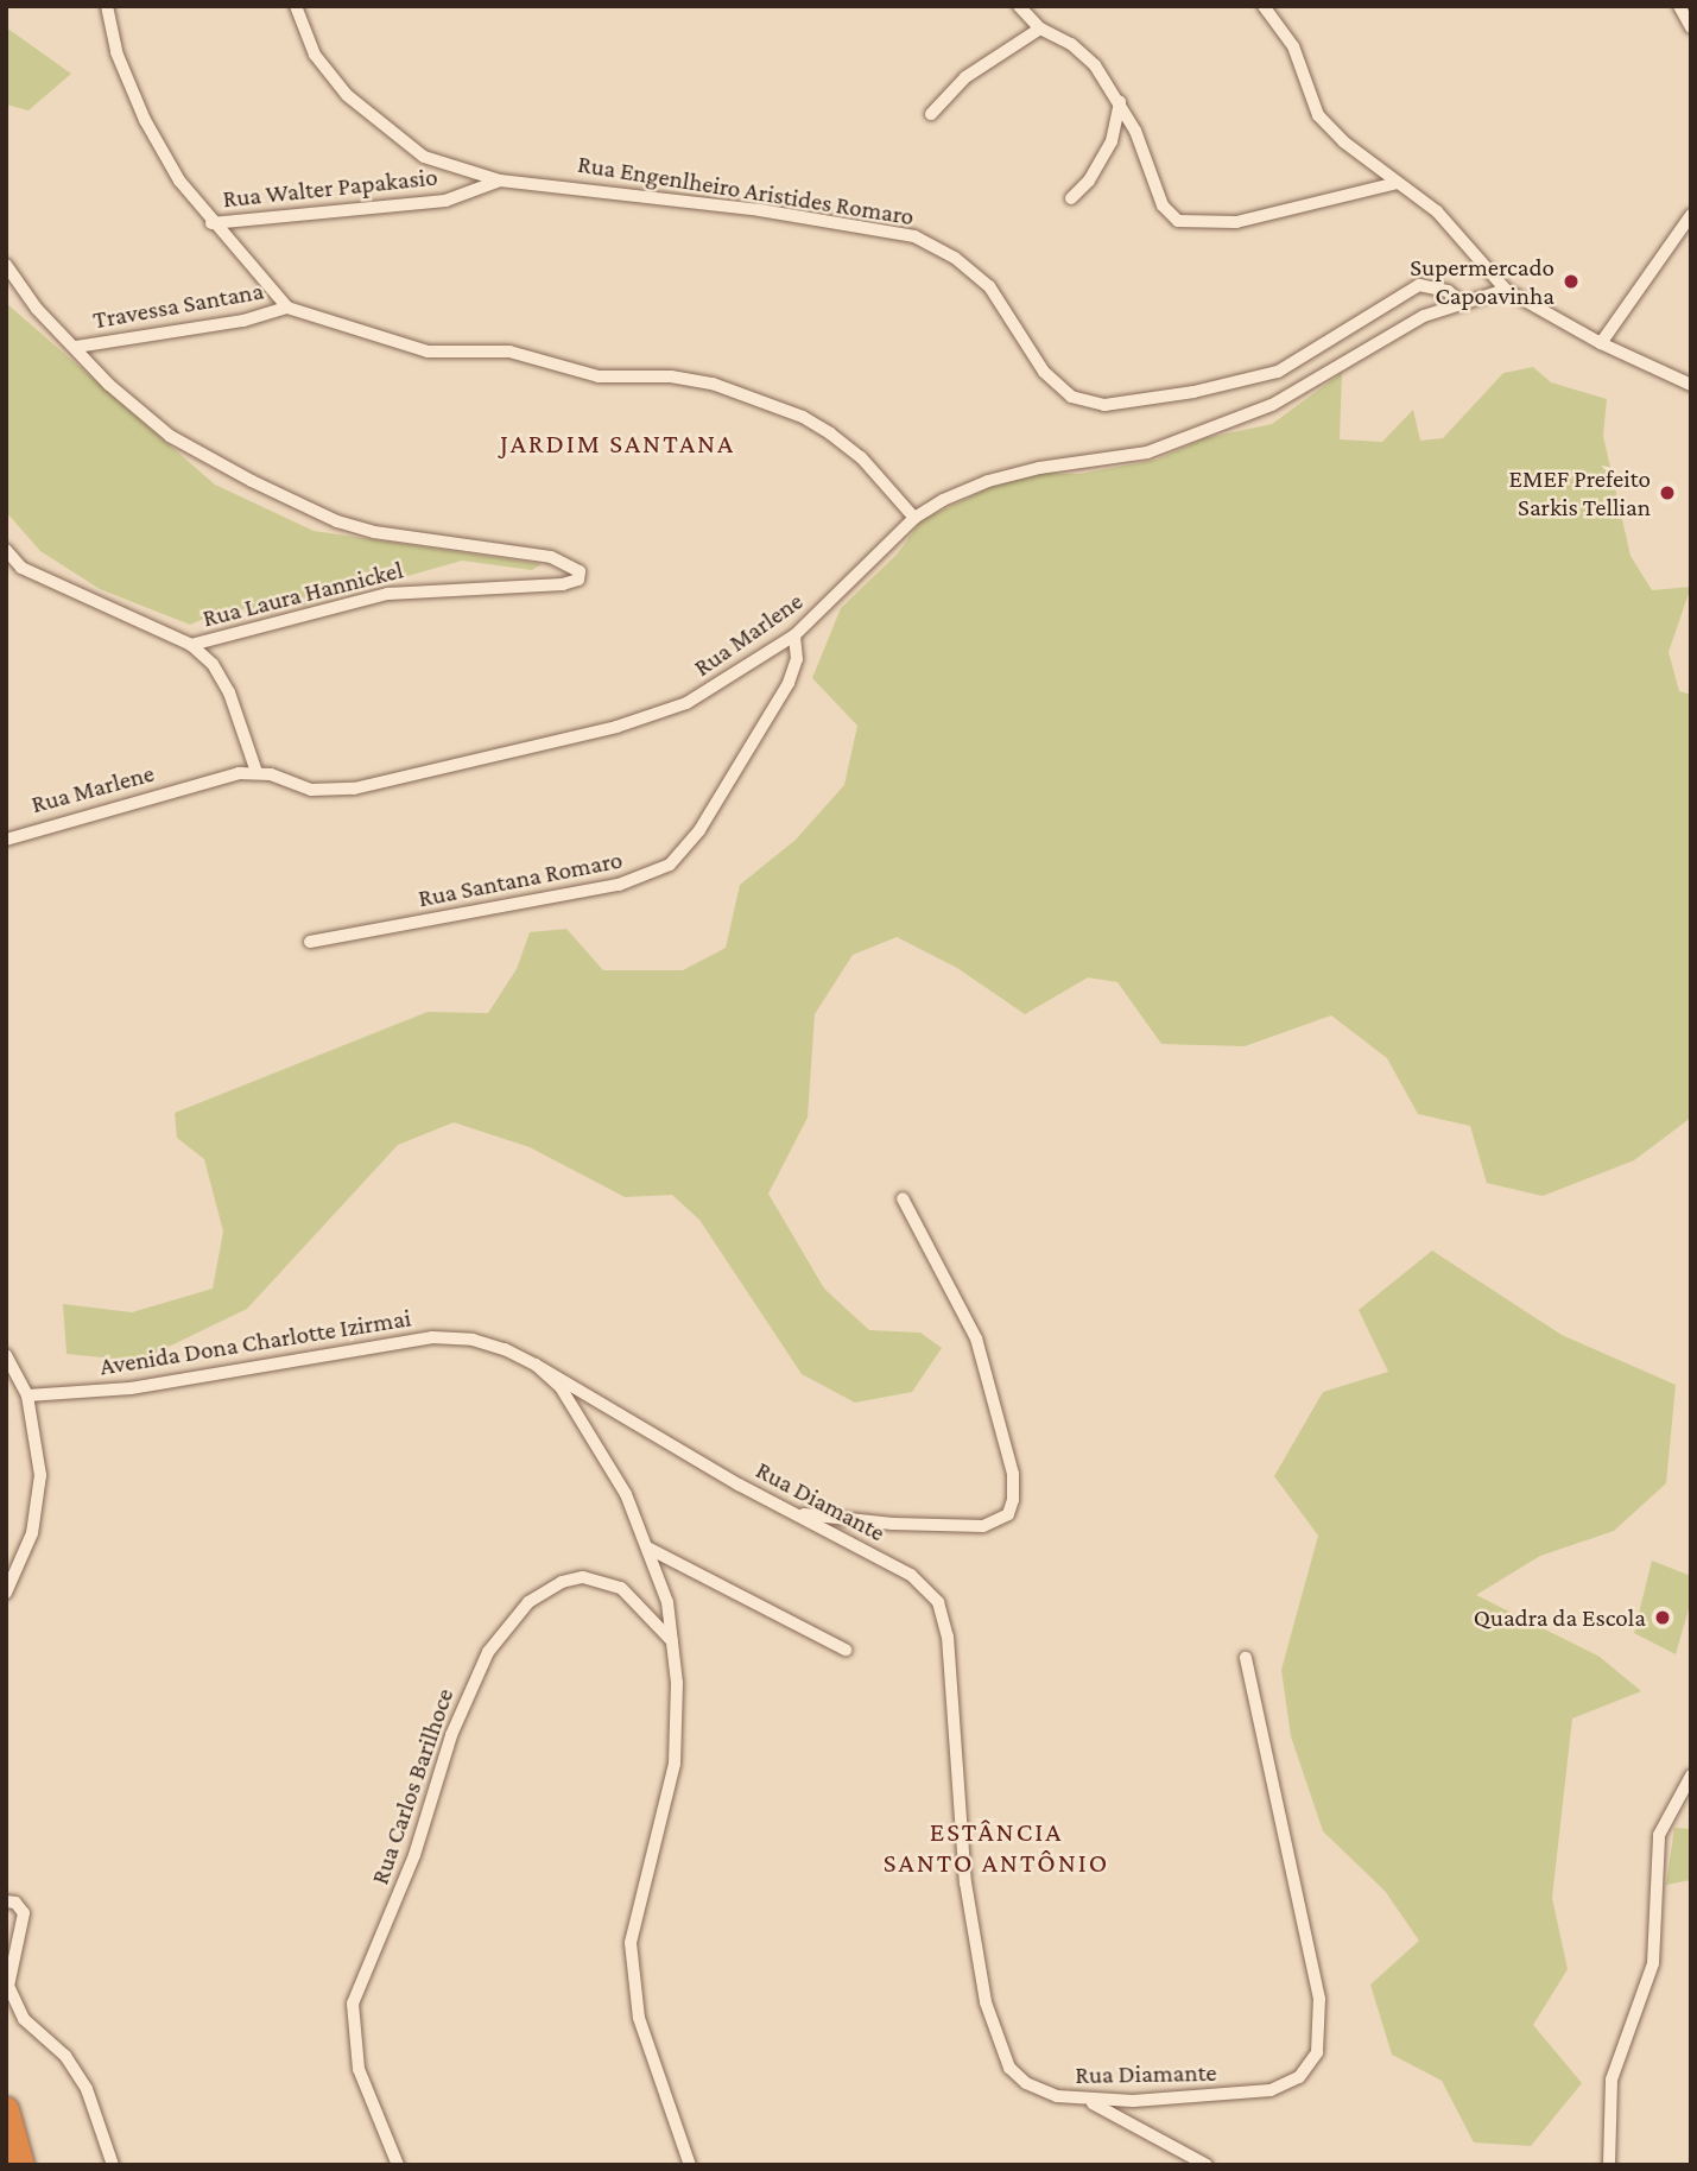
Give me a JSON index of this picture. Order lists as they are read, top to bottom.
{
  "streets": {
    "street": [
      "Rua Walter Papakasio",
      "Rua Engenlheiro Aristides Romaro",
      "Travessa Santana",
      "Rua Laura Hannickel",
      "Rua Marlene",
      "Rua Santana Romaro",
      "Avenida Dona Charlotte Izirmai",
      "Rua Diamante",
      "Rua Carlos Barilhoce"
    ]
  },
  "crossings": [
    ["Rua Walter Papakasio", "Rua Engenlheiro Aristides Romaro"],
    ["Rua Engenlheiro Aristides Romaro", "Rua Marlene"],
    ["Travessa Santana", "Rua Laura Hannickel"],
    ["Rua Marlene", "Rua Santana Romaro"],
    ["Avenida Dona Charlotte Izirmai", "Rua Diamante"],
    ["Avenida Dona Charlotte Izirmai", "Rua Carlos Barilhoce"]
  ],
  "districts": ["JARDIM SANTANA", "ESTÂNCIA SANTO ANTÔNIO"],
  "places": ["Supermercado Capoavinha", "EMEF Prefeito Sarkis Tellian", "Quadra da Escola"]
}
